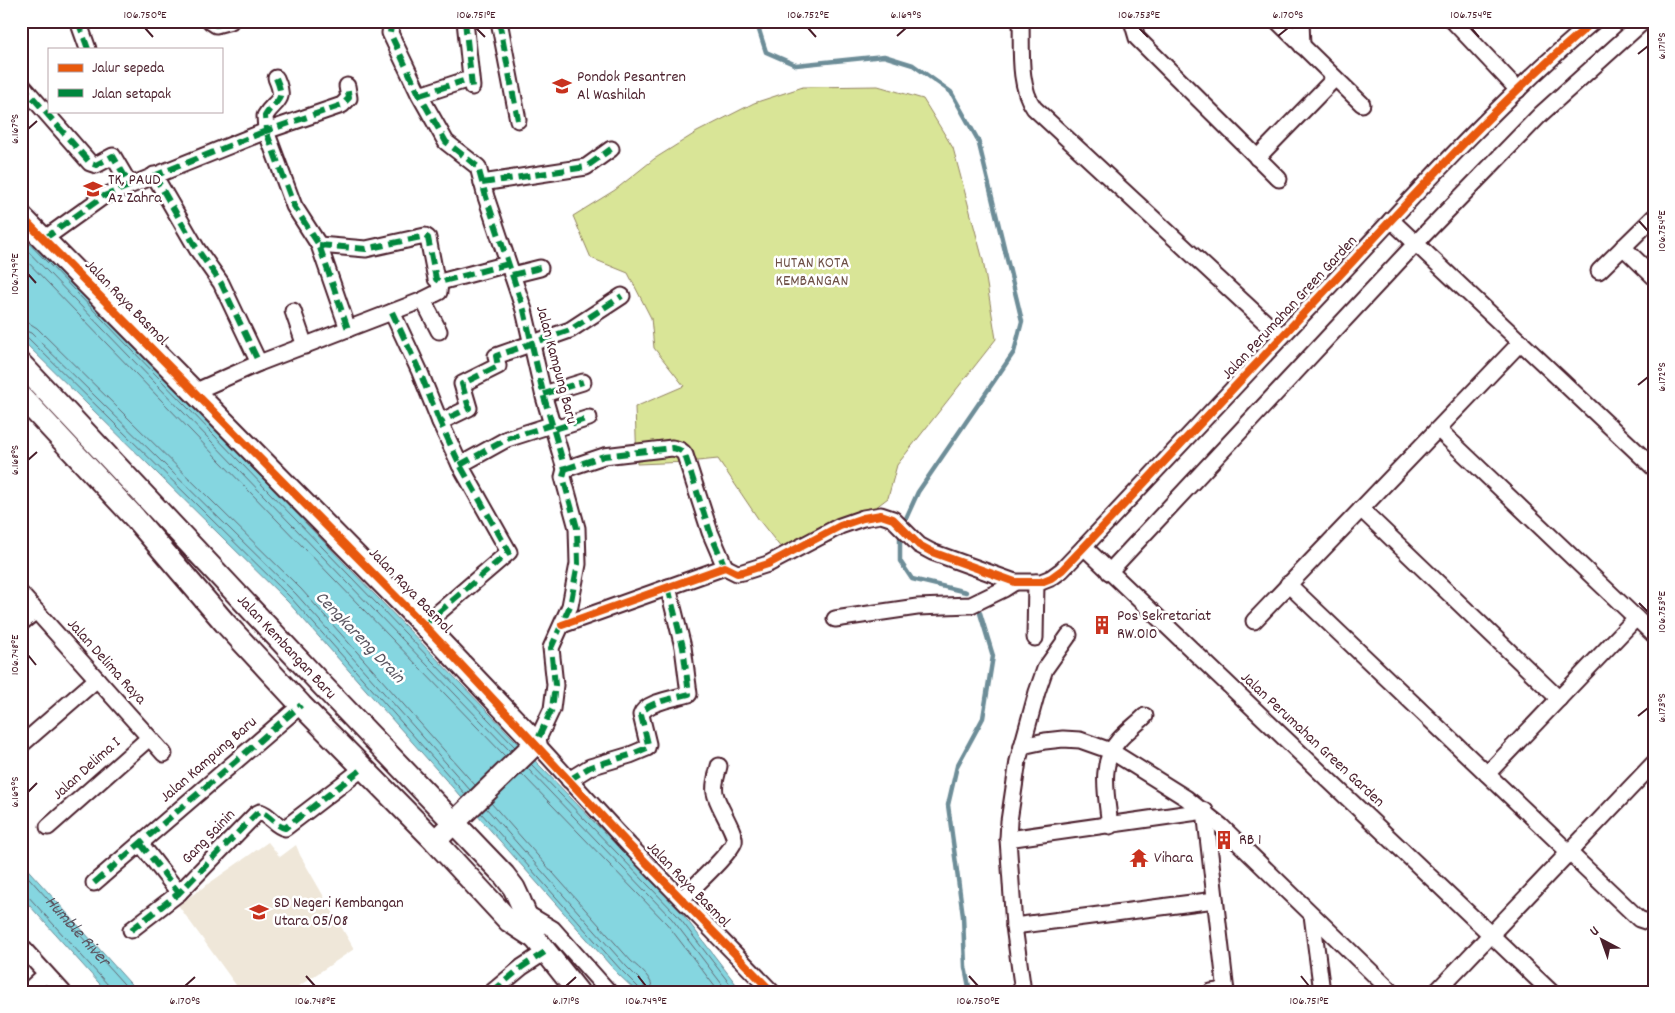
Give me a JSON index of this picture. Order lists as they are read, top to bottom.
{
  "streets": {
    "main road": ["Jalan Raya Basmol", "Jalan Kembangan Baru"],
    "street": [
      "Jalan Perumahan Green Garden",
      "Jalan Kampung Baru",
      "Jalan Delima Raya",
      "Jalan Delima I",
      "Gang Sainin"
    ]
  },
  "crossings": [
    ["Jalan Raya Basmol", "Jalan Kampung Baru"],
    ["Jalan Kampung Baru", "Jalan Kembangan Baru"],
    ["Jalan Kembangan Baru", "Gang Sainin"],
    ["Jalan Delima Raya", "Jalan Delima I"]
  ],
  "water": ["Cengkareng Drain", "Humble River"],
  "parks": ["HUTAN KOTA KEMBANGAN"],
  "places": {
    "school or university": ["Pondok Pesantren Al Washilah", "TK, PAUD Az Zahra", "SD Negeri Kembangan Utara 05/08"],
    "building": ["Pos Sekretariat RW.010", "RB 1"],
    "temple": ["Vihara"]
  },
  "legend": ["Jalur sepeda", "Jalan setapak"],
  "north": "top left",
  "coordinates": [
    "106.750°E",
    "106.751°E",
    "106.752°E",
    "6.169°S",
    "106.753°E",
    "6.170°S",
    "106.754°E",
    "6.171°S",
    "6.167°S",
    "106.749°E",
    "6.172°S",
    "6.168°S",
    "106.748°E",
    "6.173°S"
  ]
}
